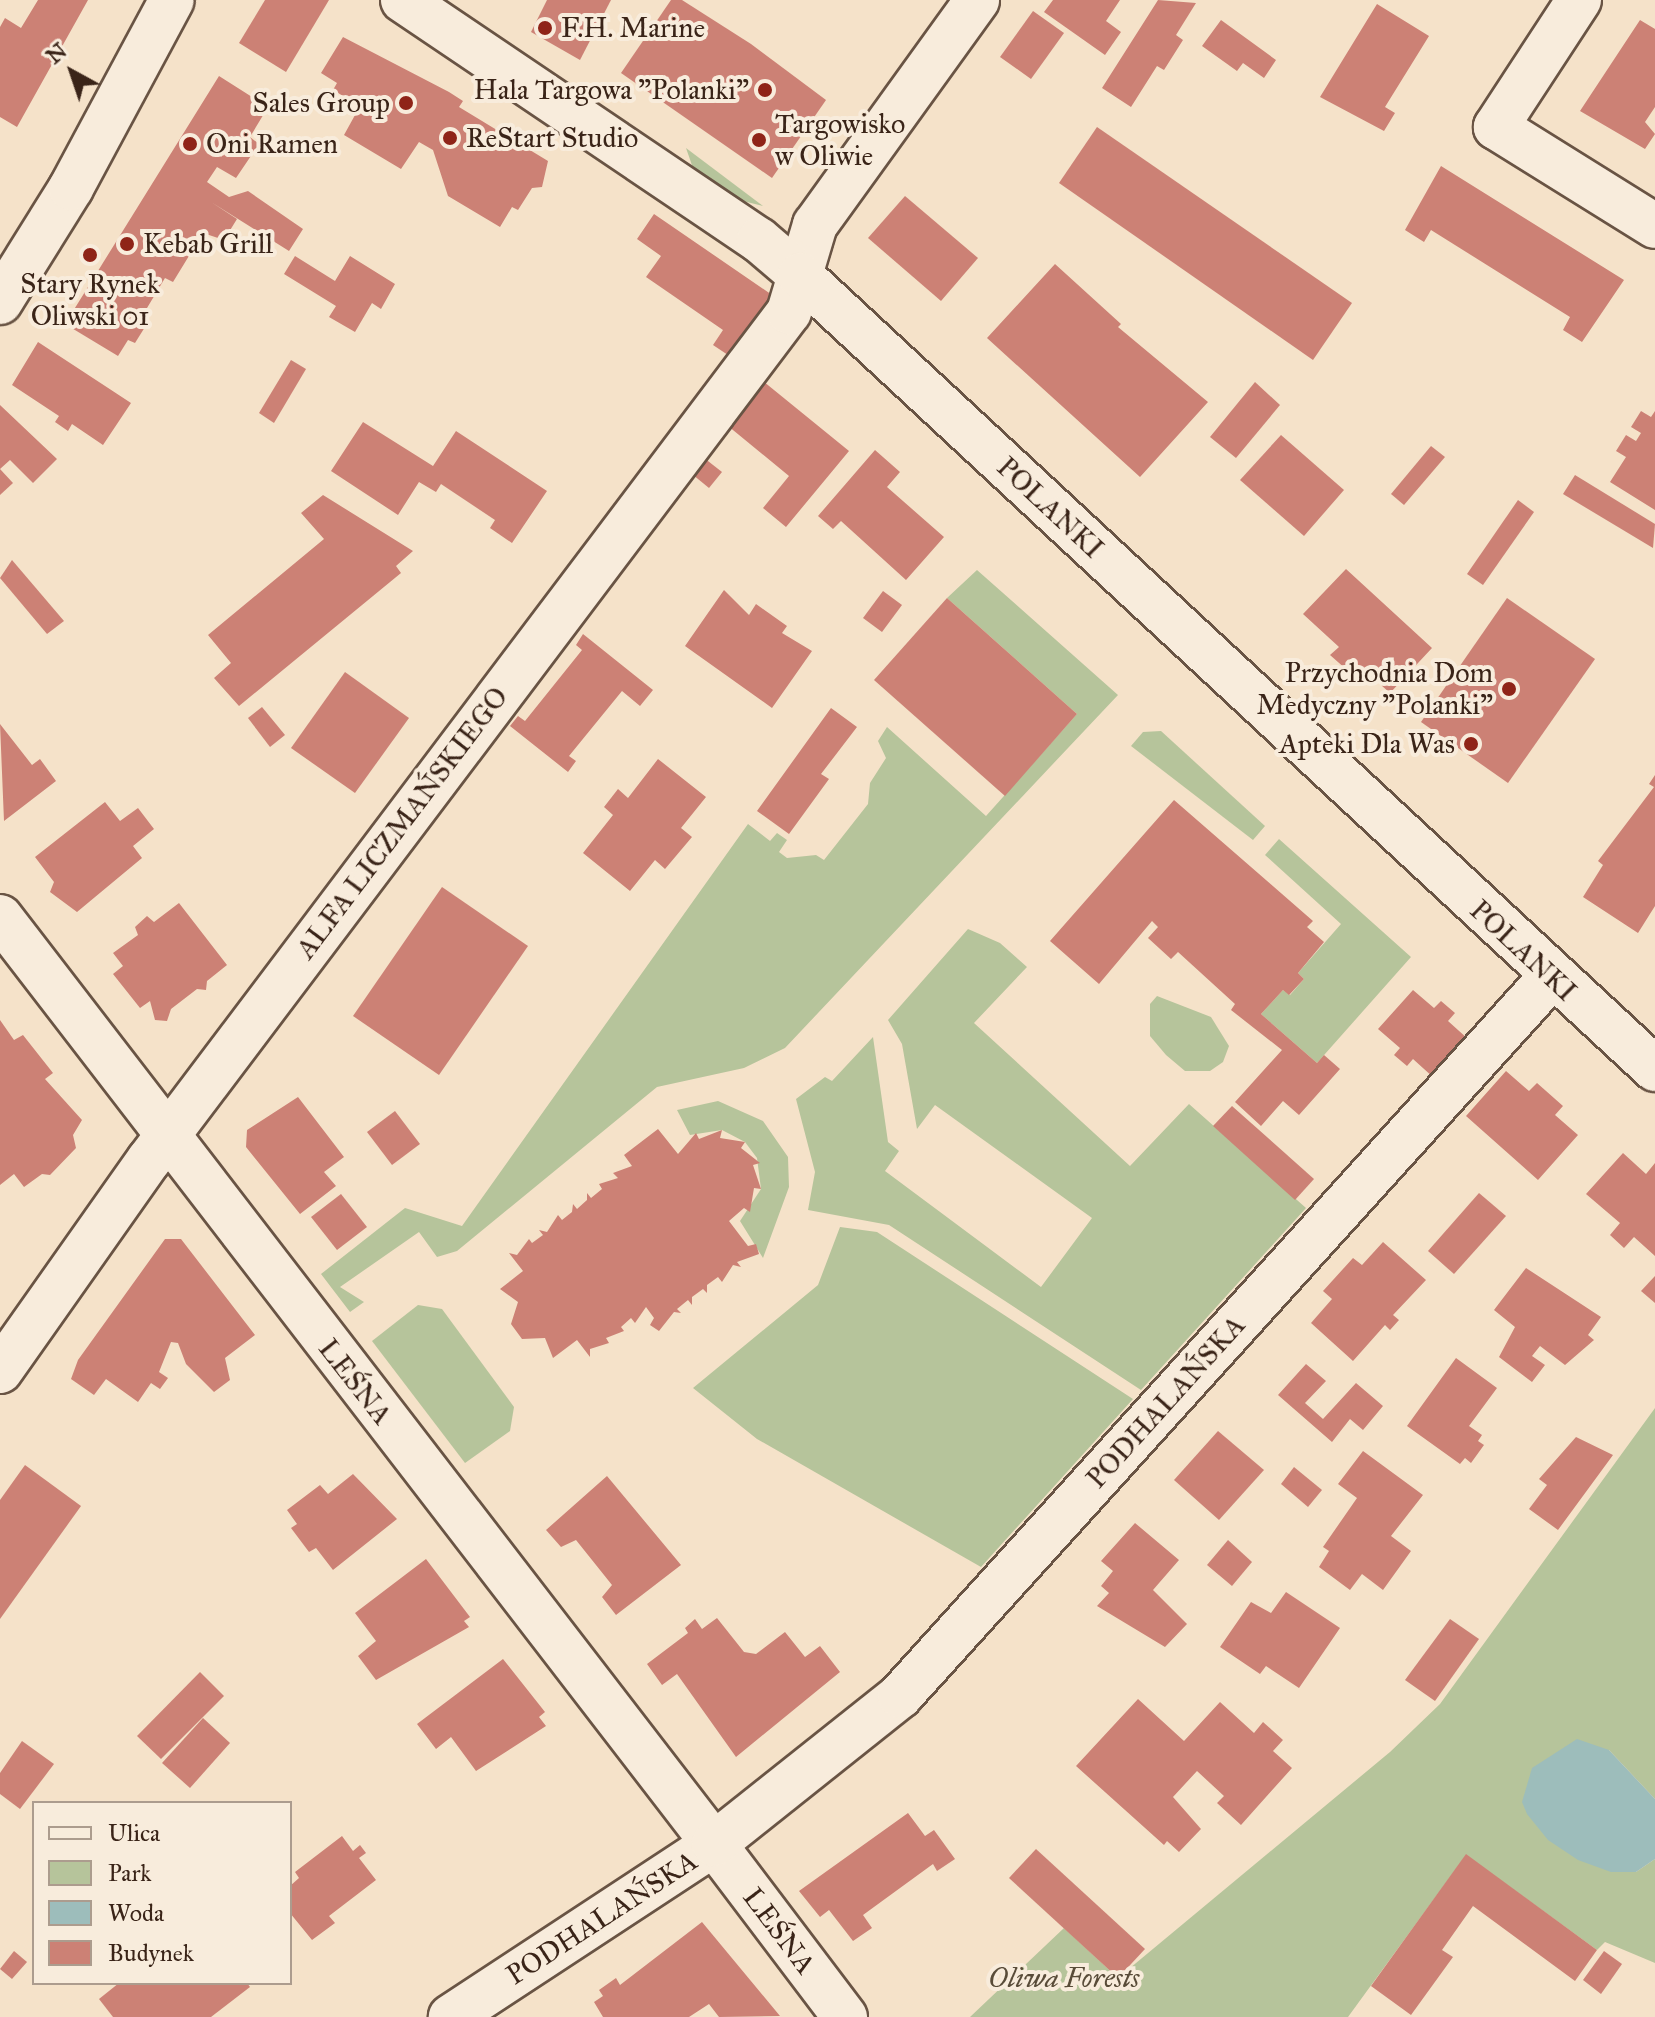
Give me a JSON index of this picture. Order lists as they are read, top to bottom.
{
  "streets": {
    "street": [
      "POLANKI",
      "ALFA LICZMAŃSKIEGO",
      "LEŚNA",
      "PODHALAŃSKA"
    ]
  },
  "crossings": [
    ["POLANKI", "ALFA LICZMAŃSKIEGO"],
    ["POLANKI", "PODHALAŃSKA"],
    ["ALFA LICZMAŃSKIEGO", "LEŚNA"],
    ["LEŚNA", "PODHALAŃSKA"]
  ],
  "parks": ["Oliwa Forests"],
  "places": [
    "F.H. Marine",
    "Hala Targowa \"Polanki\"",
    "Sales Group",
    "ReStart Studio",
    "Targowisko w Oliwie",
    "Oni Ramen",
    "Kebab Grill",
    "Stary Rynek Oliwski 01",
    "Przychodnia Dom Medyczny \"Polanki\"",
    "Apteki Dla Was"
  ],
  "legend": [
    "Ulica",
    "Park",
    "Woda",
    "Budynek"
  ],
  "north": "top left"
}
